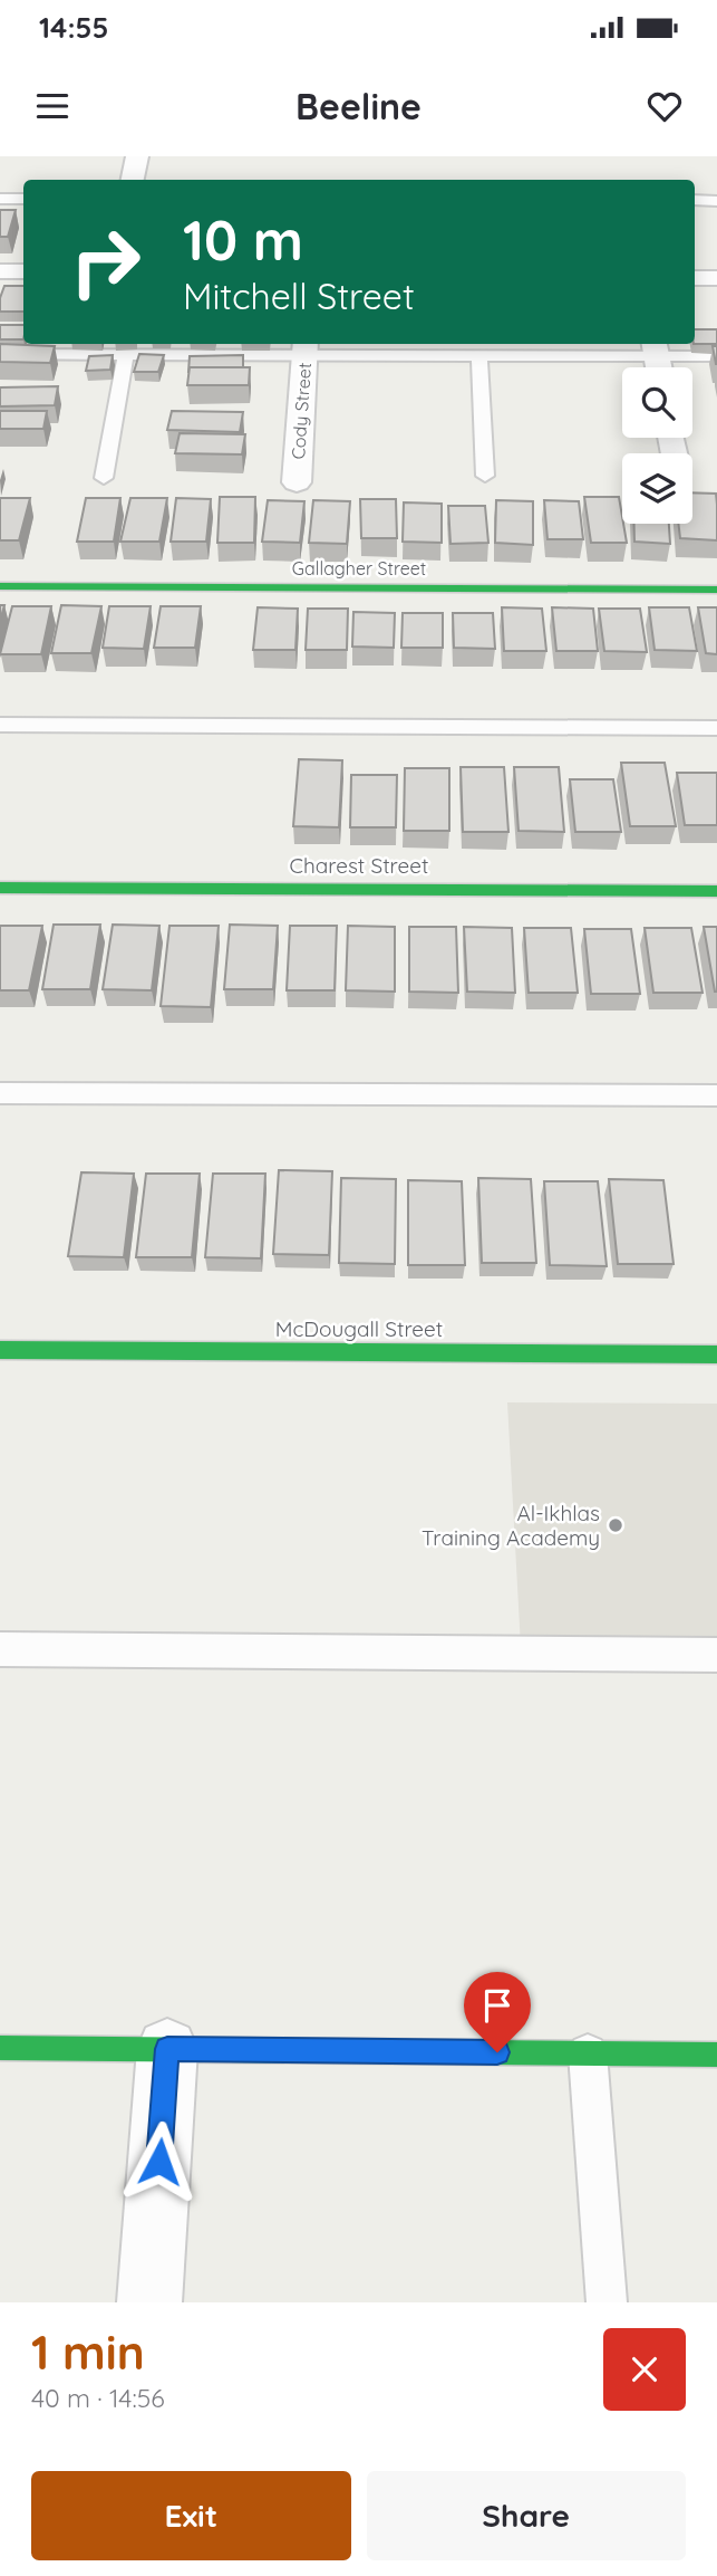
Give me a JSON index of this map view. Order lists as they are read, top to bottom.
{
  "streets": {
    "street": [
      "Cody Street",
      "Gallagher Street",
      "Charest Street",
      "McDougall Street"
    ]
  },
  "places": ["Al-Ikhlas Training Academy"],
  "page": {
    "status": "14:55",
    "header": "Beeline",
    "turn": ["10 m", "Mitchell Street"],
    "heading": ["1 min", "40 m · 14:56"],
    "buttons": ["Exit", "Share"]
  }
}
